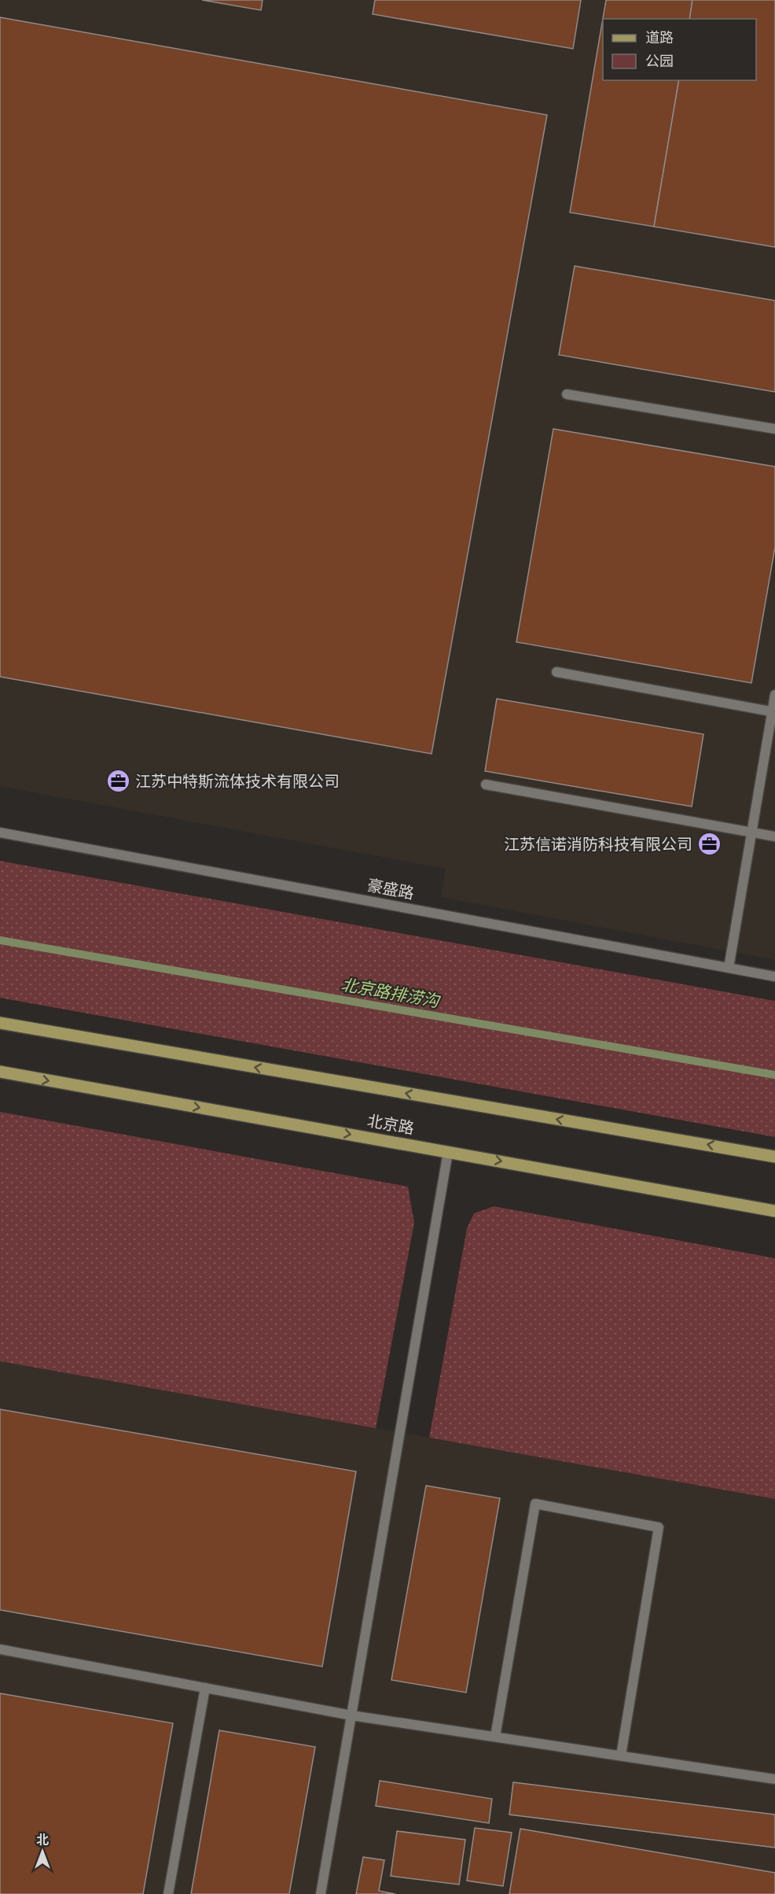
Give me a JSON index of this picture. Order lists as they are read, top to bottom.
{
  "streets": {
    "main road": ["北京路"],
    "lane": ["豪盛路"]
  },
  "water": ["北京路排涝沟"],
  "places": {
    "office": ["江苏中特斯流体技术有限公司", "江苏信诺消防科技有限公司"]
  },
  "legend": ["道路", "公园"],
  "north": "top"
}
